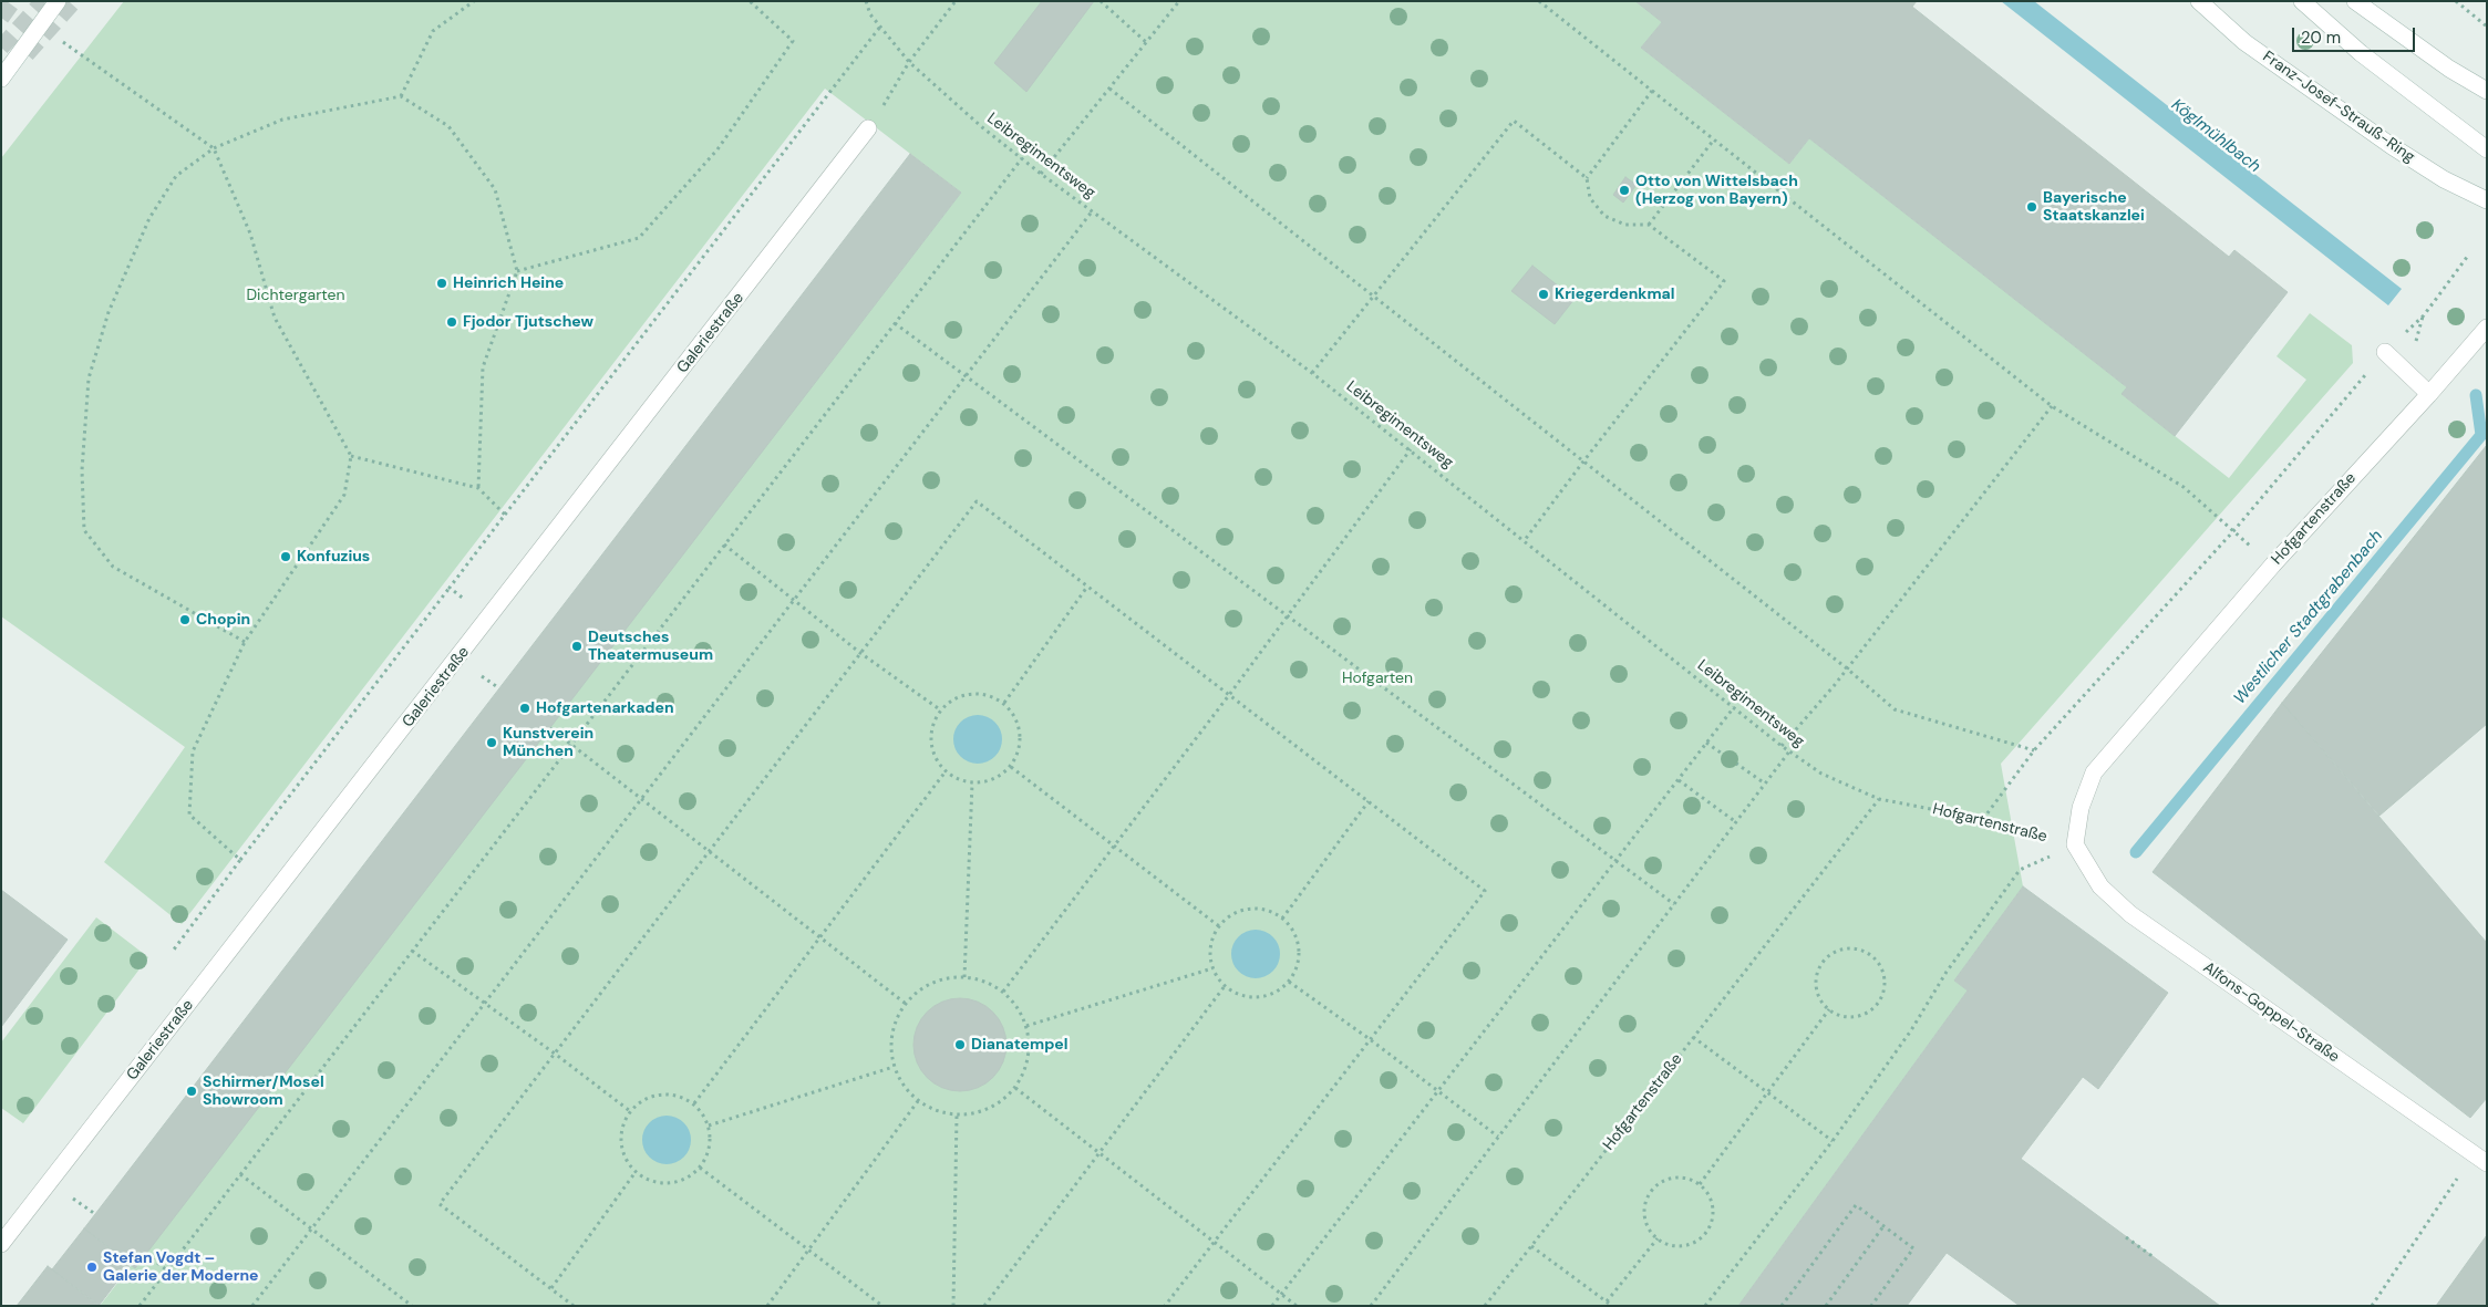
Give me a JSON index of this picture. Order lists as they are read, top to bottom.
{
  "streets": {
    "street": [
      "Franz-Josef-Strauß-Ring",
      "Galeriestraße",
      "Hofgartenstraße",
      "Alfons-Goppel-Straße"
    ],
    "path": ["Leibregimentsweg"]
  },
  "crossings": [
    ["Leibregimentsweg", "Hofgartenstraße"],
    ["Hofgartenstraße", "Alfons-Goppel-Straße"]
  ],
  "water": ["Köglmühlbach", "Westlicher Stadtgrabenbach"],
  "parks": ["Dichtergarten", "Hofgarten"],
  "places": [
    "Otto von Wittelsbach (Herzog von Bayern)",
    "Bayerische Staatskanzlei",
    "Heinrich Heine",
    "Kriegerdenkmal",
    "Fjodor Tjutschew",
    "Konfuzius",
    "Chopin",
    "Deutsches Theatermuseum",
    "Hofgartenarkaden",
    "Kunstverein München",
    "Dianatempel",
    "Schirmer/Mosel Showroom",
    "Stefan Vogdt – Galerie der Moderne"
  ],
  "scale_bar": "20 m"
}
